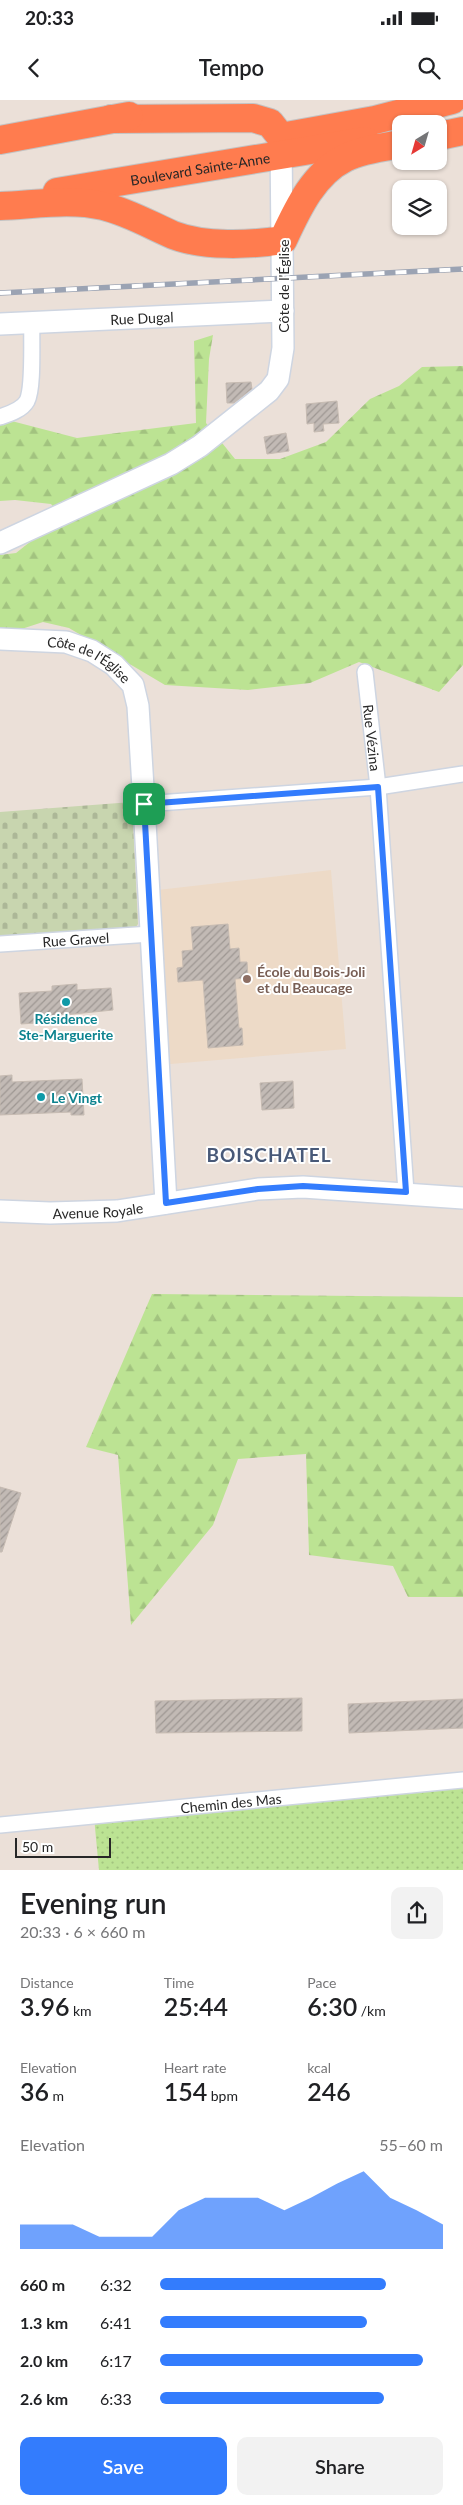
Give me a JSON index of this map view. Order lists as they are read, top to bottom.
{
  "streets": {
    "highway": ["Boulevard Sainte-Anne"],
    "street": [
      "Côte de l'Église",
      "Rue Dugal",
      "Rue Vézina",
      "Rue Gravel",
      "Avenue Royale",
      "Chemin des Mas"
    ]
  },
  "crossings": [
    ["Boulevard Sainte-Anne", "Côte de l'Église"],
    ["Côte de l'Église", "Rue Dugal"],
    ["Côte de l'Église", "Rue Gravel"],
    ["Côte de l'Église", "Avenue Royale"],
    ["Rue Vézina", "Avenue Royale"]
  ],
  "districts": ["BOISCHATEL"],
  "places": ["École du Bois-Joli et du Beaucage", "Résidence Ste-Marguerite", "Le Vingt"],
  "scale_bar": "50 m",
  "north": "bottom left",
  "page": {
    "status": "20:33",
    "header": "Tempo",
    "scale": "50 m",
    "heading": ["Evening run", "20:33 · 6 × 660 m"],
    "stats": [
      ["Distance", "3.96 km"],
      ["Time", "25:44"],
      ["Pace", "6:30 /km"],
      ["Elevation", "36 m"],
      ["Heart rate", "154 bpm"],
      ["kcal", "246"]
    ],
    "chart": ["Elevation", "55–60 m"],
    "list": [
      {
        "name": "660 m",
        "note": "6:32"
      },
      {
        "name": "1.3 km",
        "note": "6:41"
      },
      {
        "name": "2.0 km",
        "note": "6:17"
      },
      {
        "name": "2.6 km",
        "note": "6:33"
      }
    ],
    "buttons": ["Save", "Share"]
  }
}
